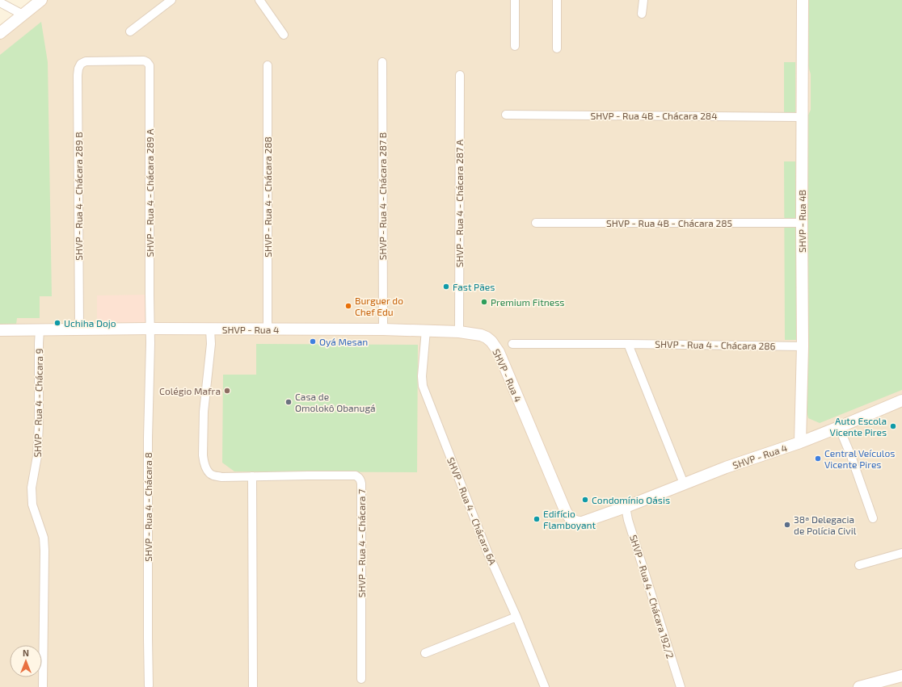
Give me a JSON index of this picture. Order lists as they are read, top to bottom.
{
  "streets": {
    "street": [
      "SHVP - Rua 4B - Chácara 284",
      "SHVP - Rua 4 - Chácara 289 A",
      "SHVP - Rua 4 - Chácara 289 B",
      "SHVP - Rua 4 - Chácara 287 B",
      "SHVP - Rua 4 - Chácara 288",
      "SHVP - Rua 4 - Chácara 287 A",
      "SHVP - Rua 4B",
      "SHVP - Rua 4B - Chácara 285",
      "SHVP - Rua 4",
      "SHVP - Rua 4 - Chácara 286",
      "SHVP - Rua 4 - Chácara 9",
      "SHVP - Rua 4 - Chácara 8",
      "SHVP - Rua 4 - Chácara 6A",
      "SHVP - Rua 4 - Chácara 7",
      "SHVP - Rua 4 - Chácara 192/2"
    ]
  },
  "crossings": [
    ["SHVP - Rua 4B - Chácara 284", "SHVP - Rua 4B"],
    ["SHVP - Rua 4 - Chácara 289 A", "SHVP - Rua 4 - Chácara 289 B"],
    ["SHVP - Rua 4 - Chácara 289 A", "SHVP - Rua 4"],
    ["SHVP - Rua 4 - Chácara 289 A", "SHVP - Rua 4 - Chácara 8"],
    ["SHVP - Rua 4 - Chácara 289 B", "SHVP - Rua 4"],
    ["SHVP - Rua 4 - Chácara 287 B", "SHVP - Rua 4"],
    ["SHVP - Rua 4 - Chácara 288", "SHVP - Rua 4"],
    ["SHVP - Rua 4 - Chácara 287 A", "SHVP - Rua 4"],
    ["SHVP - Rua 4B", "SHVP - Rua 4B - Chácara 285"],
    ["SHVP - Rua 4B", "SHVP - Rua 4"],
    ["SHVP - Rua 4B", "SHVP - Rua 4 - Chácara 286"],
    ["SHVP - Rua 4", "SHVP - Rua 4 - Chácara 9"],
    ["SHVP - Rua 4", "SHVP - Rua 4 - Chácara 8"],
    ["SHVP - Rua 4", "SHVP - Rua 4 - Chácara 6A"],
    ["SHVP - Rua 4", "SHVP - Rua 4 - Chácara 7"],
    ["SHVP - Rua 4", "SHVP - Rua 4 - Chácara 192/2"]
  ],
  "places": [
    "Fast Pães",
    "Premium Fitness",
    "Burguer do Chef Edu",
    "Uchiha Dojo",
    "Oyá Mesan",
    "Colégio Mafra",
    "Casa de Omolokô Obanugá",
    "Auto Escola Vicente Pires",
    "Central Veículos Vicente Pires",
    "Condomínio Oásis",
    "Edifício Flamboyant",
    "38ª Delegacia de Polícia Civil"
  ],
  "north": "top"
}
